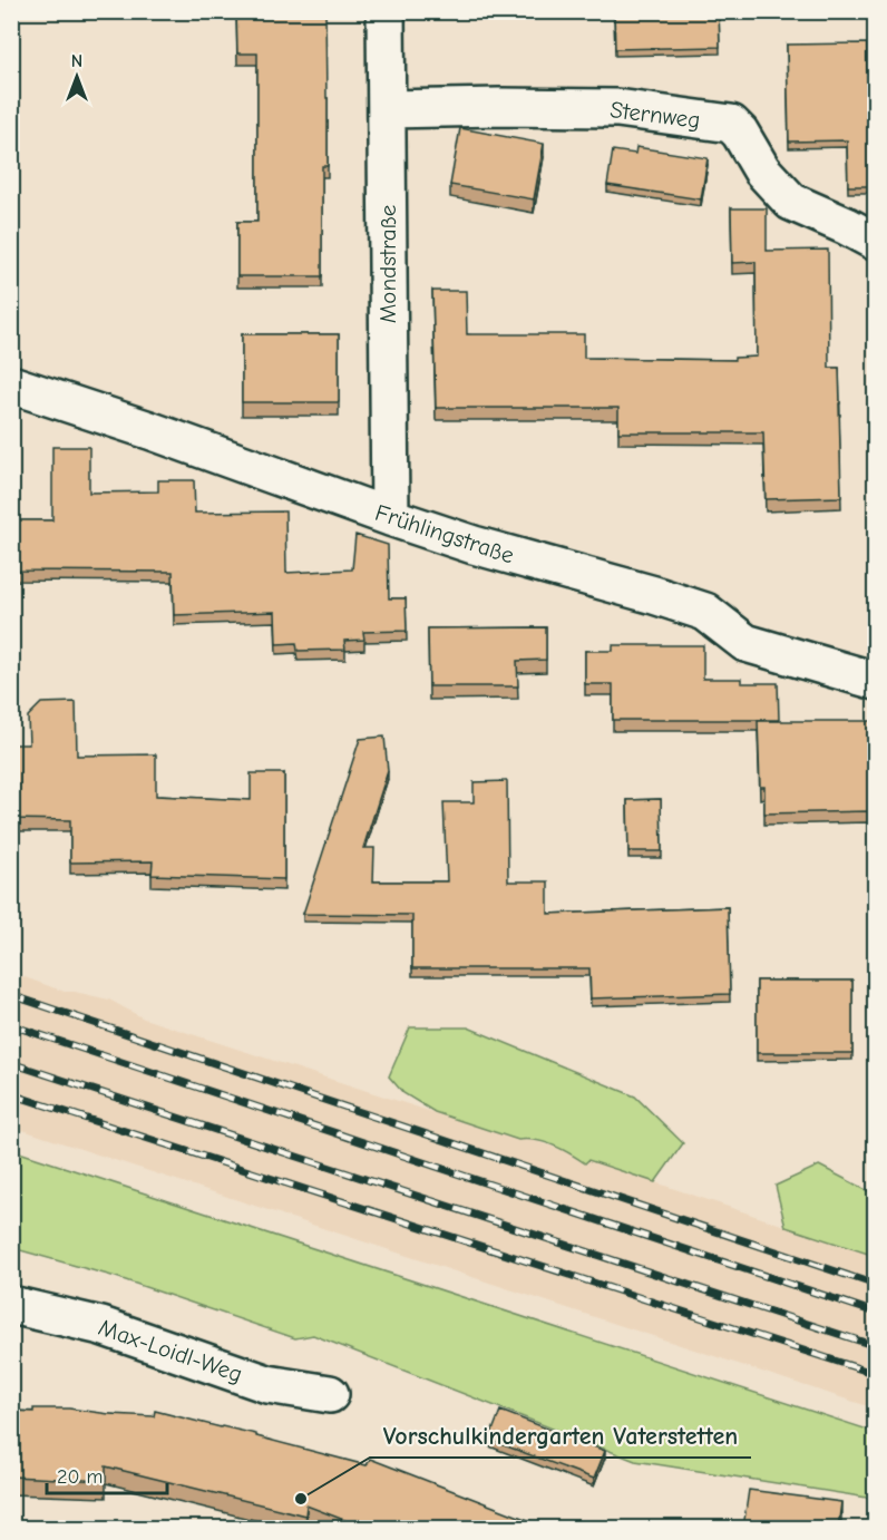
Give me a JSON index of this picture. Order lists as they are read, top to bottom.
{
  "streets": {
    "street": [
      "Sternweg",
      "Mondstraße",
      "Frühlingstraße",
      "Max-Loidl-Weg"
    ]
  },
  "crossings": [
    ["Sternweg", "Mondstraße"],
    ["Mondstraße", "Frühlingstraße"]
  ],
  "places": ["Vorschulkindergarten Vaterstetten"],
  "scale_bar": "20 m",
  "north": "top"
}
